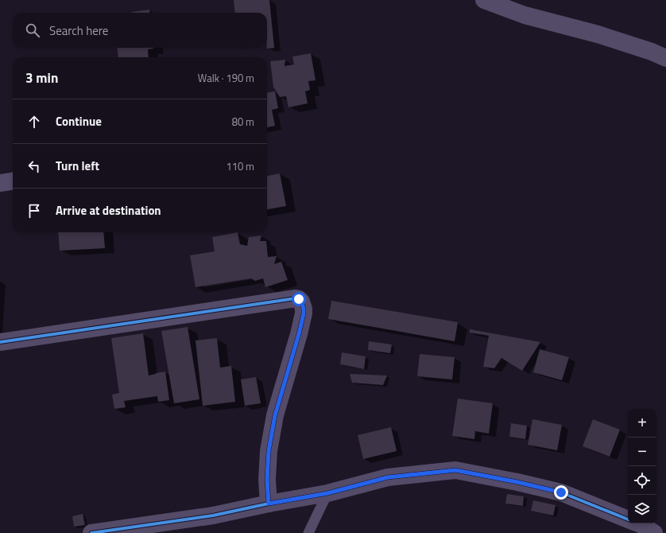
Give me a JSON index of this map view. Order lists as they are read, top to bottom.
{
  "page": {
    "search": "Search here",
    "heading": ["3 min", "Walk · 190 m"],
    "list": [
      ["Continue", "80 m"],
      ["Turn left", "110 m"],
      "Arrive at destination"
    ],
    "map_buttons": ["+", "−"]
  }
}
